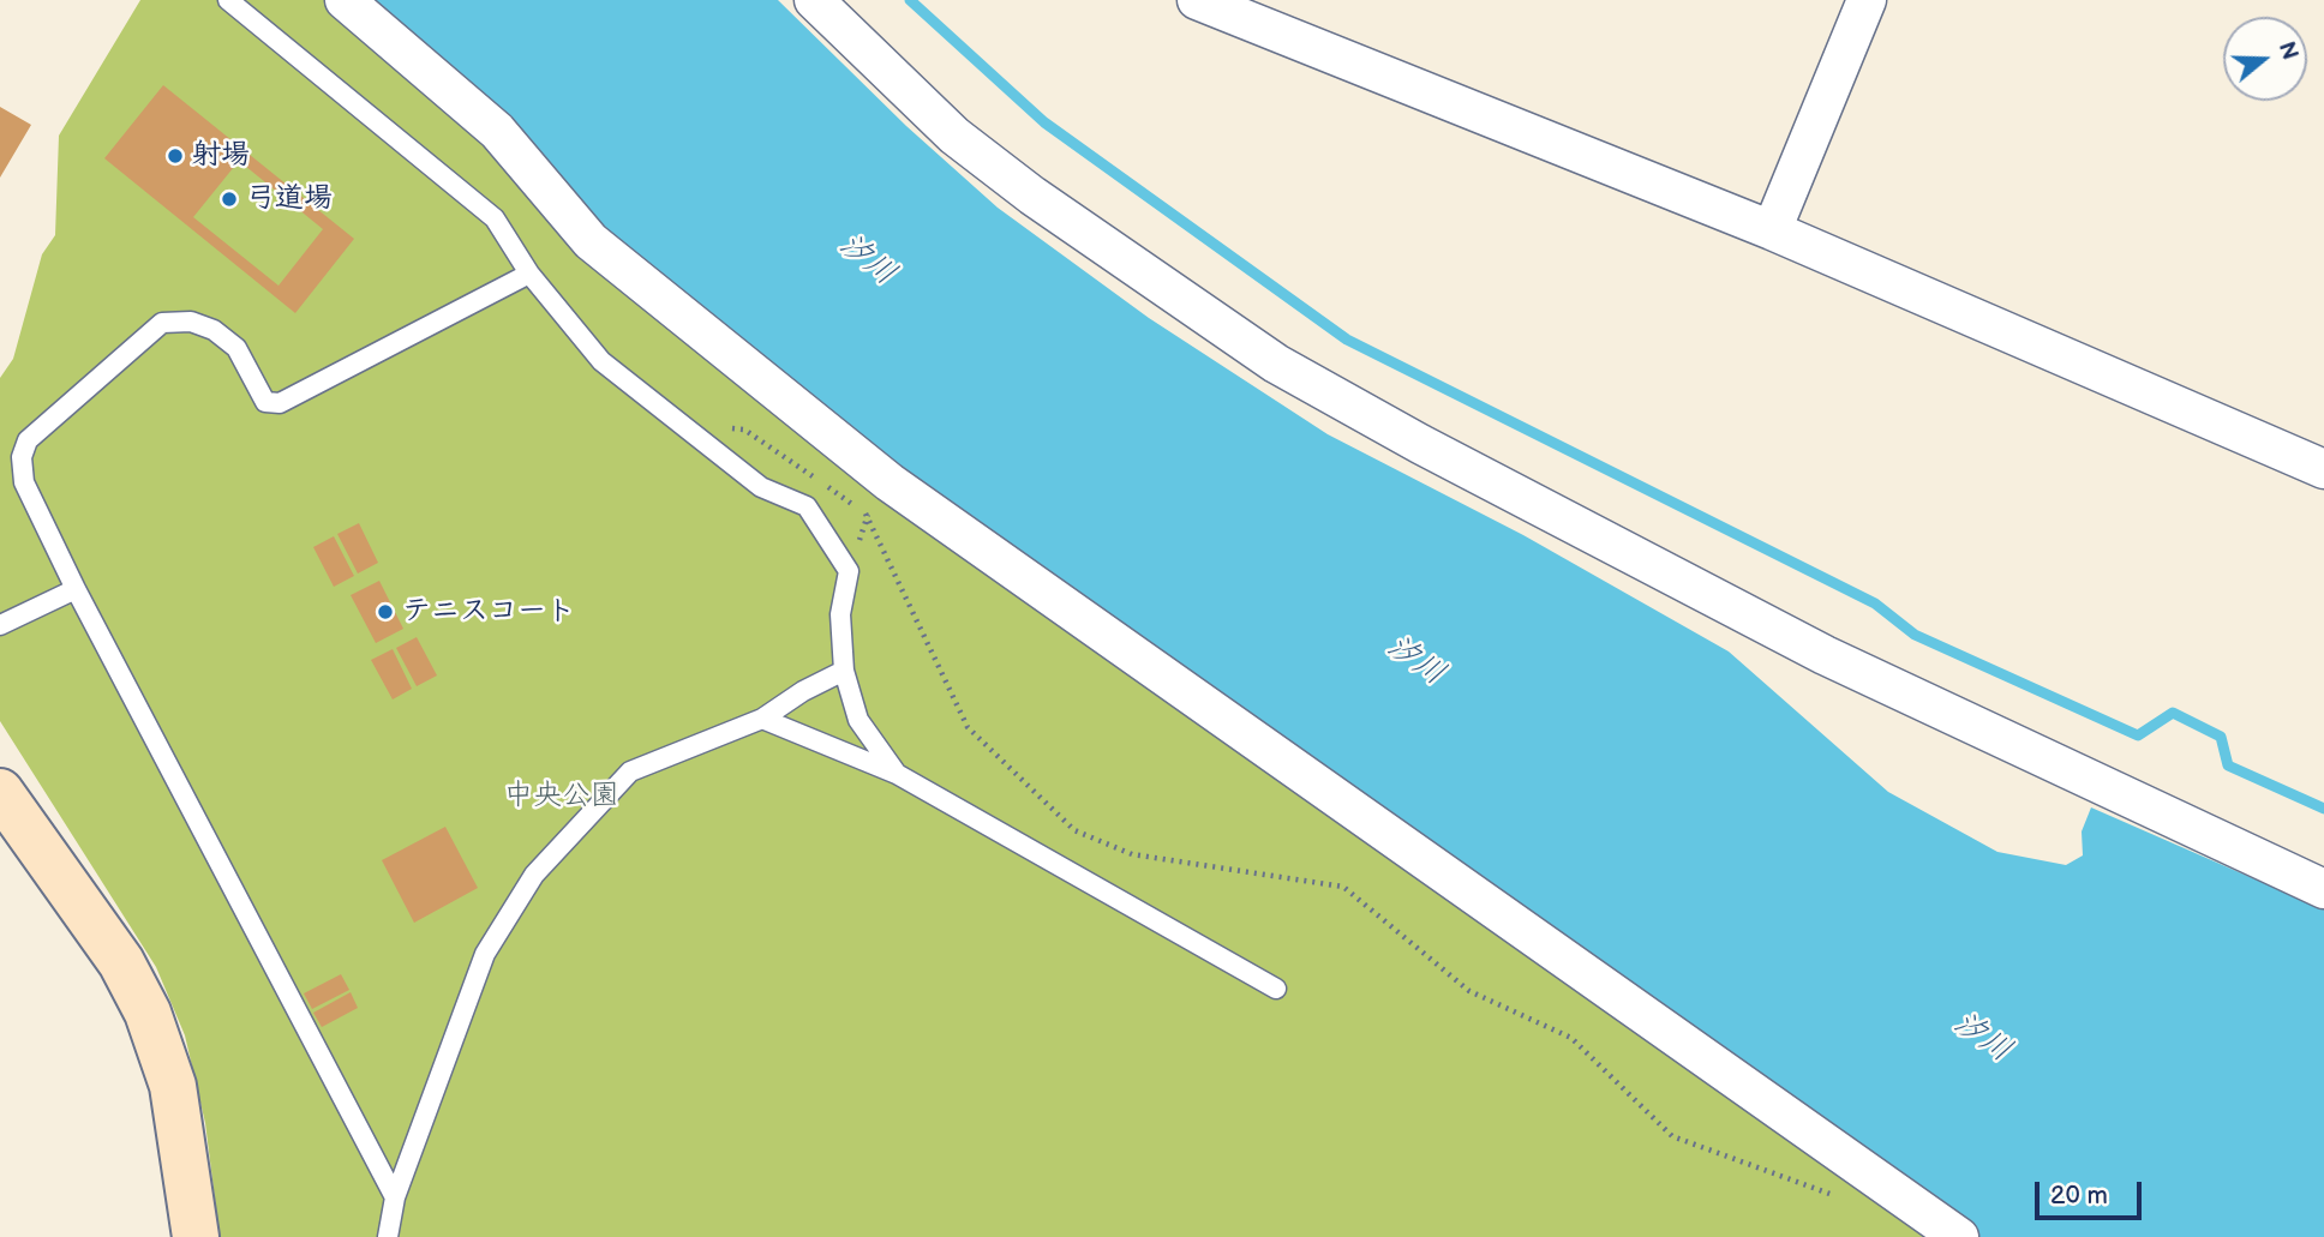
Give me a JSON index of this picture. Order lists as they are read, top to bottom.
{
  "water": ["汐川"],
  "parks": ["中央公園"],
  "places": ["射場", "弓道場", "テニスコート"],
  "scale_bar": "20 m",
  "north": "right"
}
